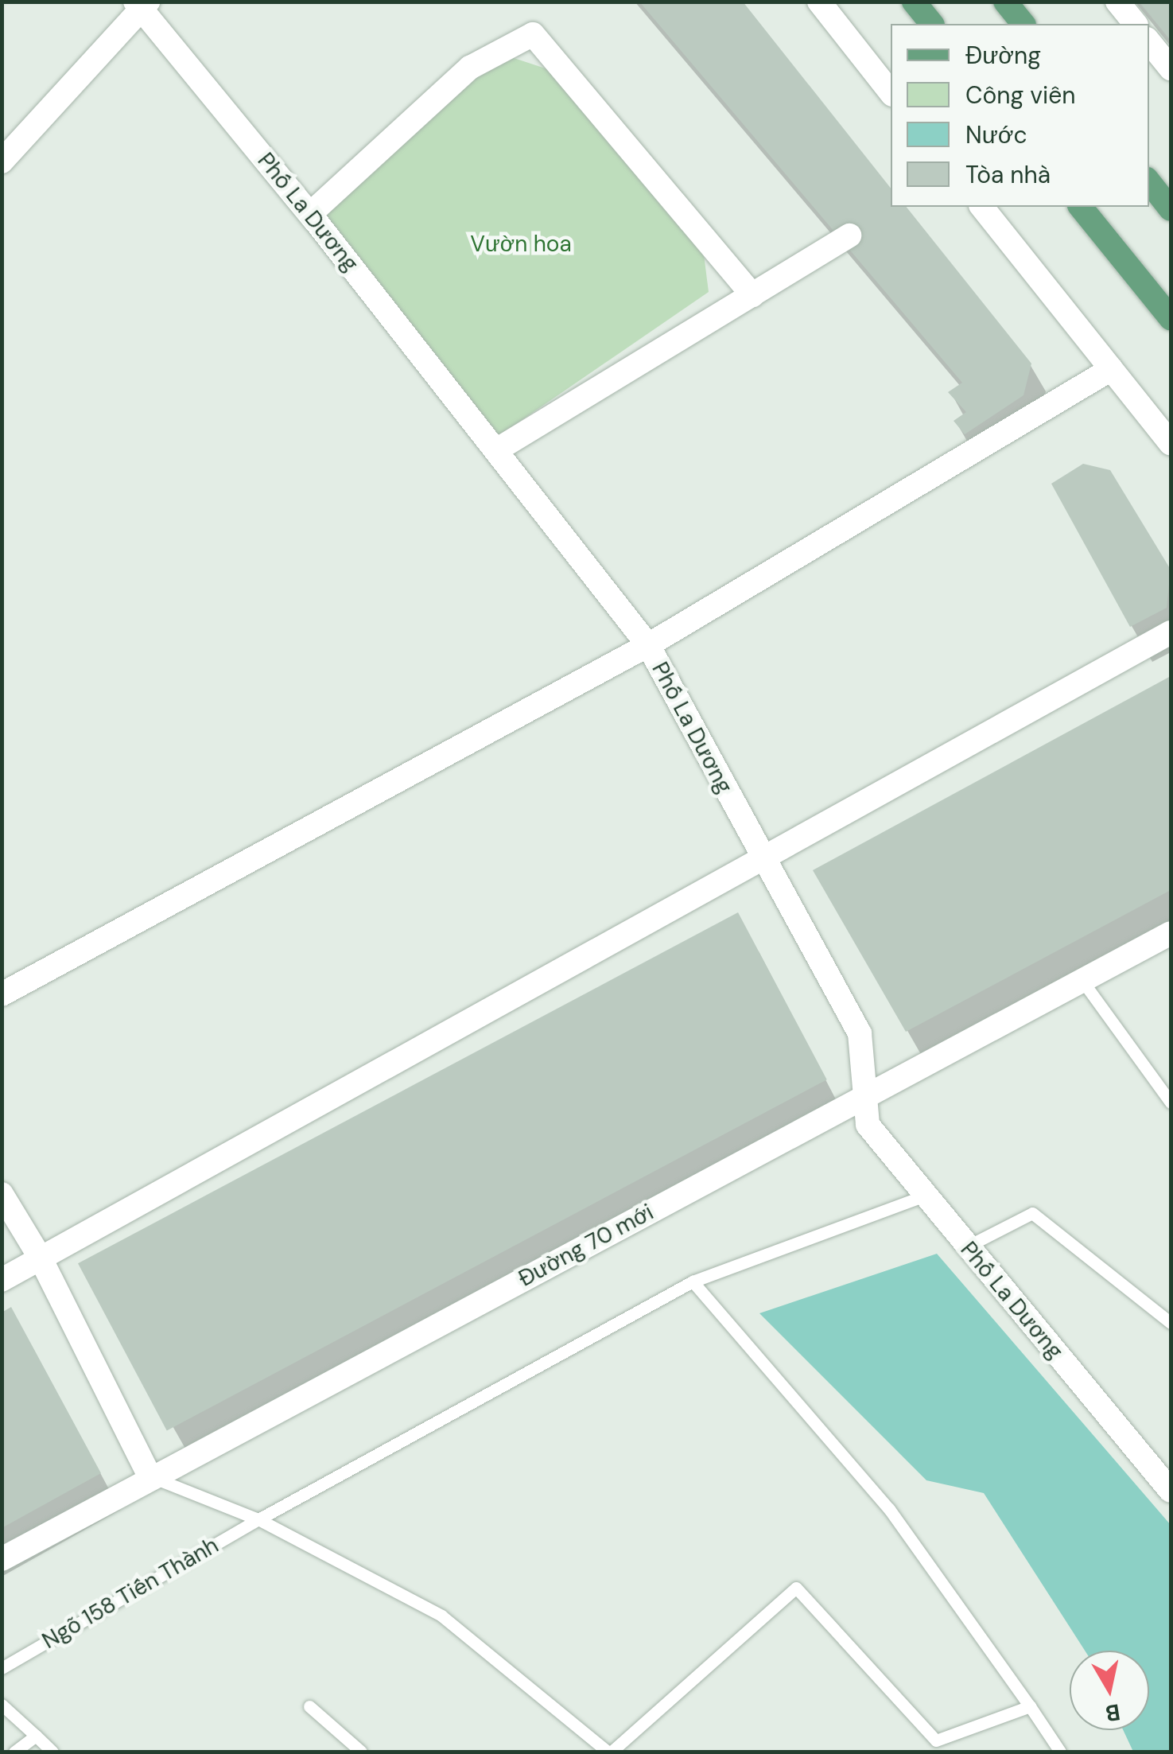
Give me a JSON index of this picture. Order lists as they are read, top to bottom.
{
  "streets": {
    "street": ["Phố La Dương", "Đường 70 mới"],
    "lane": ["Ngõ 158 Tiến Thành"]
  },
  "crossings": [
    ["Phố La Dương", "Đường 70 mới"],
    ["Phố La Dương", "Ngõ 158 Tiến Thành"]
  ],
  "parks": ["Vườn hoa"],
  "legend": [
    "Đường",
    "Công viên",
    "Nước",
    "Tòa nhà"
  ],
  "north": "bottom"
}
